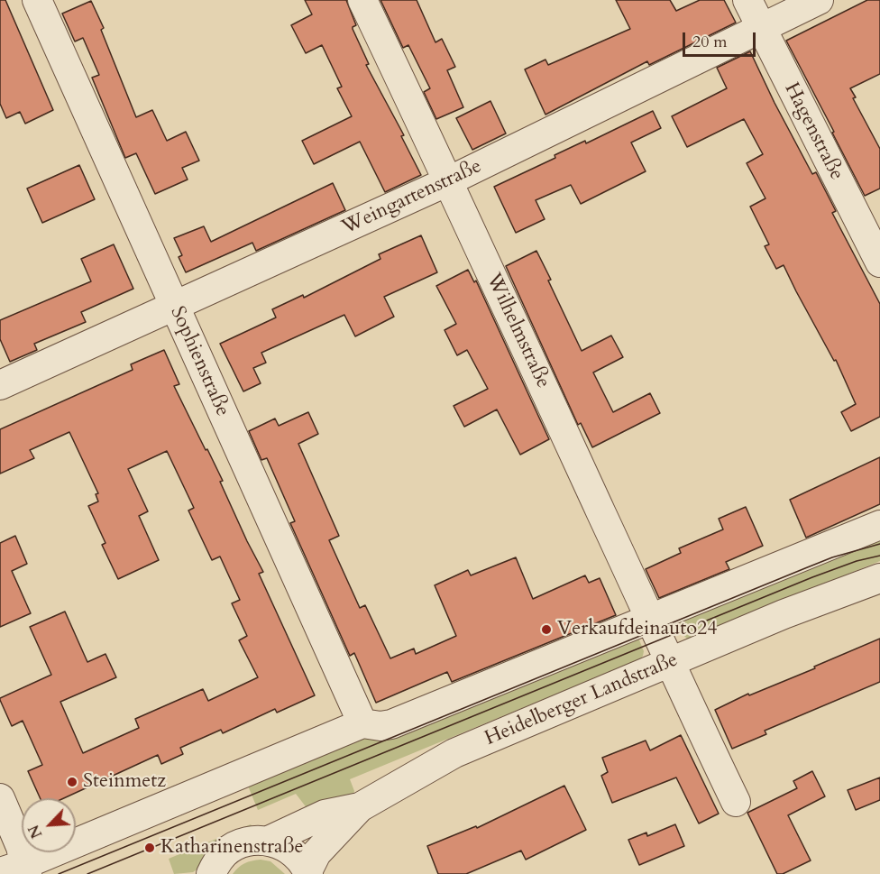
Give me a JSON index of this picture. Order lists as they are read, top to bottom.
{
  "streets": {
    "street": [
      "Hagenstraße",
      "Weingartenstraße",
      "Wilhelmstraße",
      "Sophienstraße",
      "Heidelberger Landstraße"
    ]
  },
  "crossings": [
    ["Hagenstraße", "Weingartenstraße"],
    ["Weingartenstraße", "Wilhelmstraße"],
    ["Weingartenstraße", "Sophienstraße"],
    ["Wilhelmstraße", "Heidelberger Landstraße"]
  ],
  "places": ["Verkaufdeinauto24", "Steinmetz", "Katharinenstraße"],
  "scale_bar": "20 m",
  "north": "bottom left"
}
